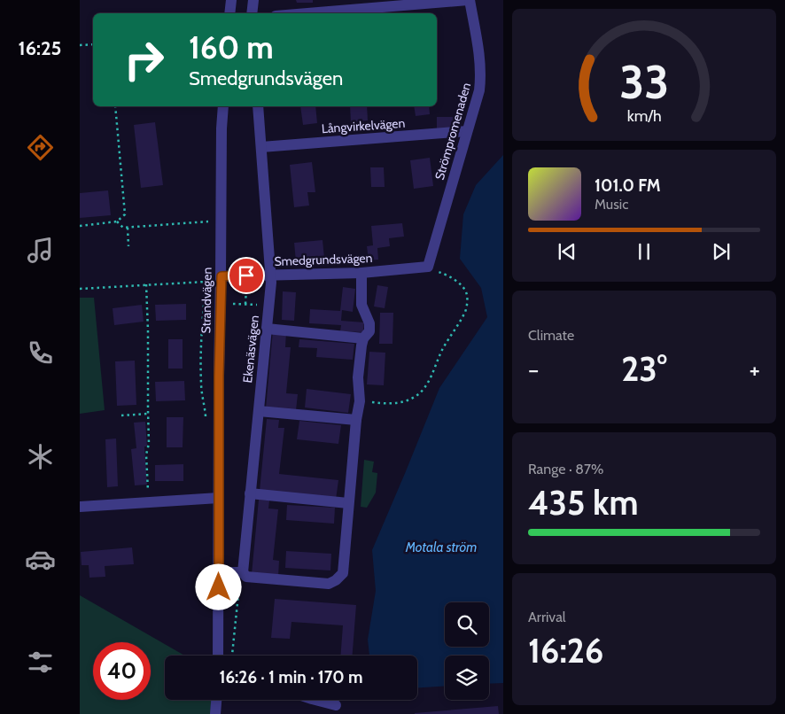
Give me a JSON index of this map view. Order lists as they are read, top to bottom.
{
  "streets": {
    "street": [
      "Långvirkelvägen",
      "Strömpromenaden",
      "Smedgrundsvägen",
      "Strandvägen",
      "Ekenäsvägen"
    ]
  },
  "crossings": [
    ["Långvirkelvägen", "Strömpromenaden"],
    ["Långvirkelvägen", "Ekenäsvägen"],
    ["Strömpromenaden", "Smedgrundsvägen"],
    ["Smedgrundsvägen", "Strandvägen"],
    ["Smedgrundsvägen", "Ekenäsvägen"]
  ],
  "water": ["Motala ström"],
  "page": {
    "tabs": "16:25",
    "turn": ["160 m", "Smedgrundsvägen"],
    "song": ["101.0 FM", "Music"],
    "tile": [
      "Climate",
      ["Range · 87%", "435 km"],
      ["Arrival", "16:26"]
    ],
    "heat": ["−", "23°", "+"],
    "limit": "40",
    "trip": "16:26 · 1 min · 170 m",
    "gauge": ["33", "km/h"]
  }
}
